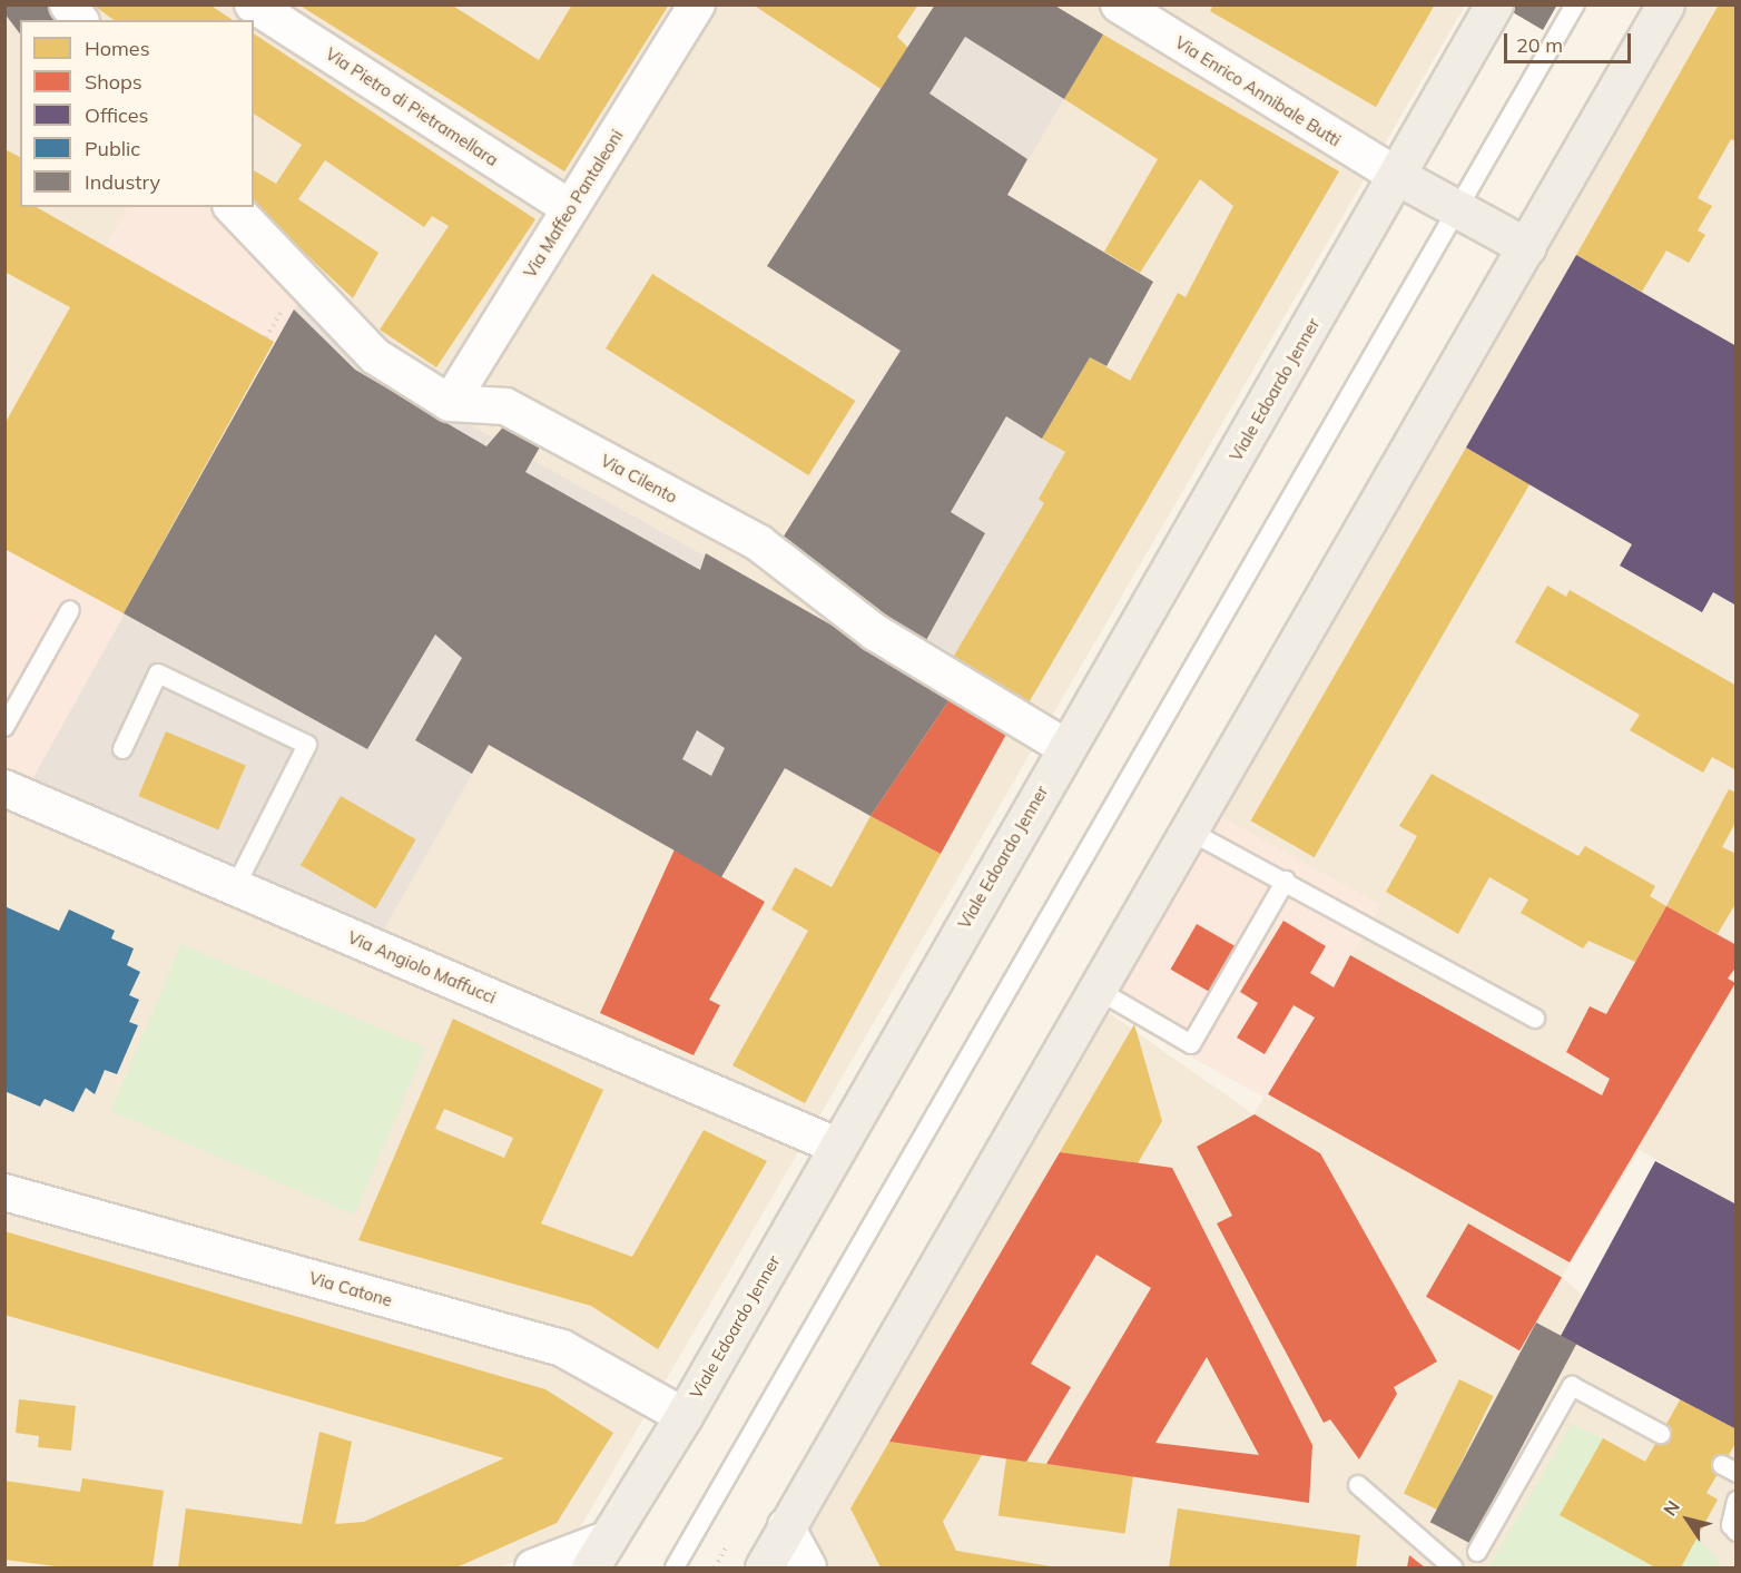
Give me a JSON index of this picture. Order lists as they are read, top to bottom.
{
  "streets": {
    "main road": ["Viale Edoardo Jenner"],
    "street": [
      "Via Enrico Annibale Butti",
      "Via Pietro di Pietramellara",
      "Via Maffeo Pantaleoni",
      "Via Cilento",
      "Via Angiolo Maffucci",
      "Via Catone"
    ]
  },
  "crossings": [
    ["Via Enrico Annibale Butti", "Viale Edoardo Jenner"],
    ["Via Pietro di Pietramellara", "Via Maffeo Pantaleoni"],
    ["Via Maffeo Pantaleoni", "Via Cilento"],
    ["Viale Edoardo Jenner", "Via Cilento"],
    ["Viale Edoardo Jenner", "Via Angiolo Maffucci"],
    ["Viale Edoardo Jenner", "Via Catone"]
  ],
  "legend": [
    "Homes",
    "Shops",
    "Offices",
    "Public",
    "Industry"
  ],
  "scale_bar": "20 m",
  "north": "top left"
}
